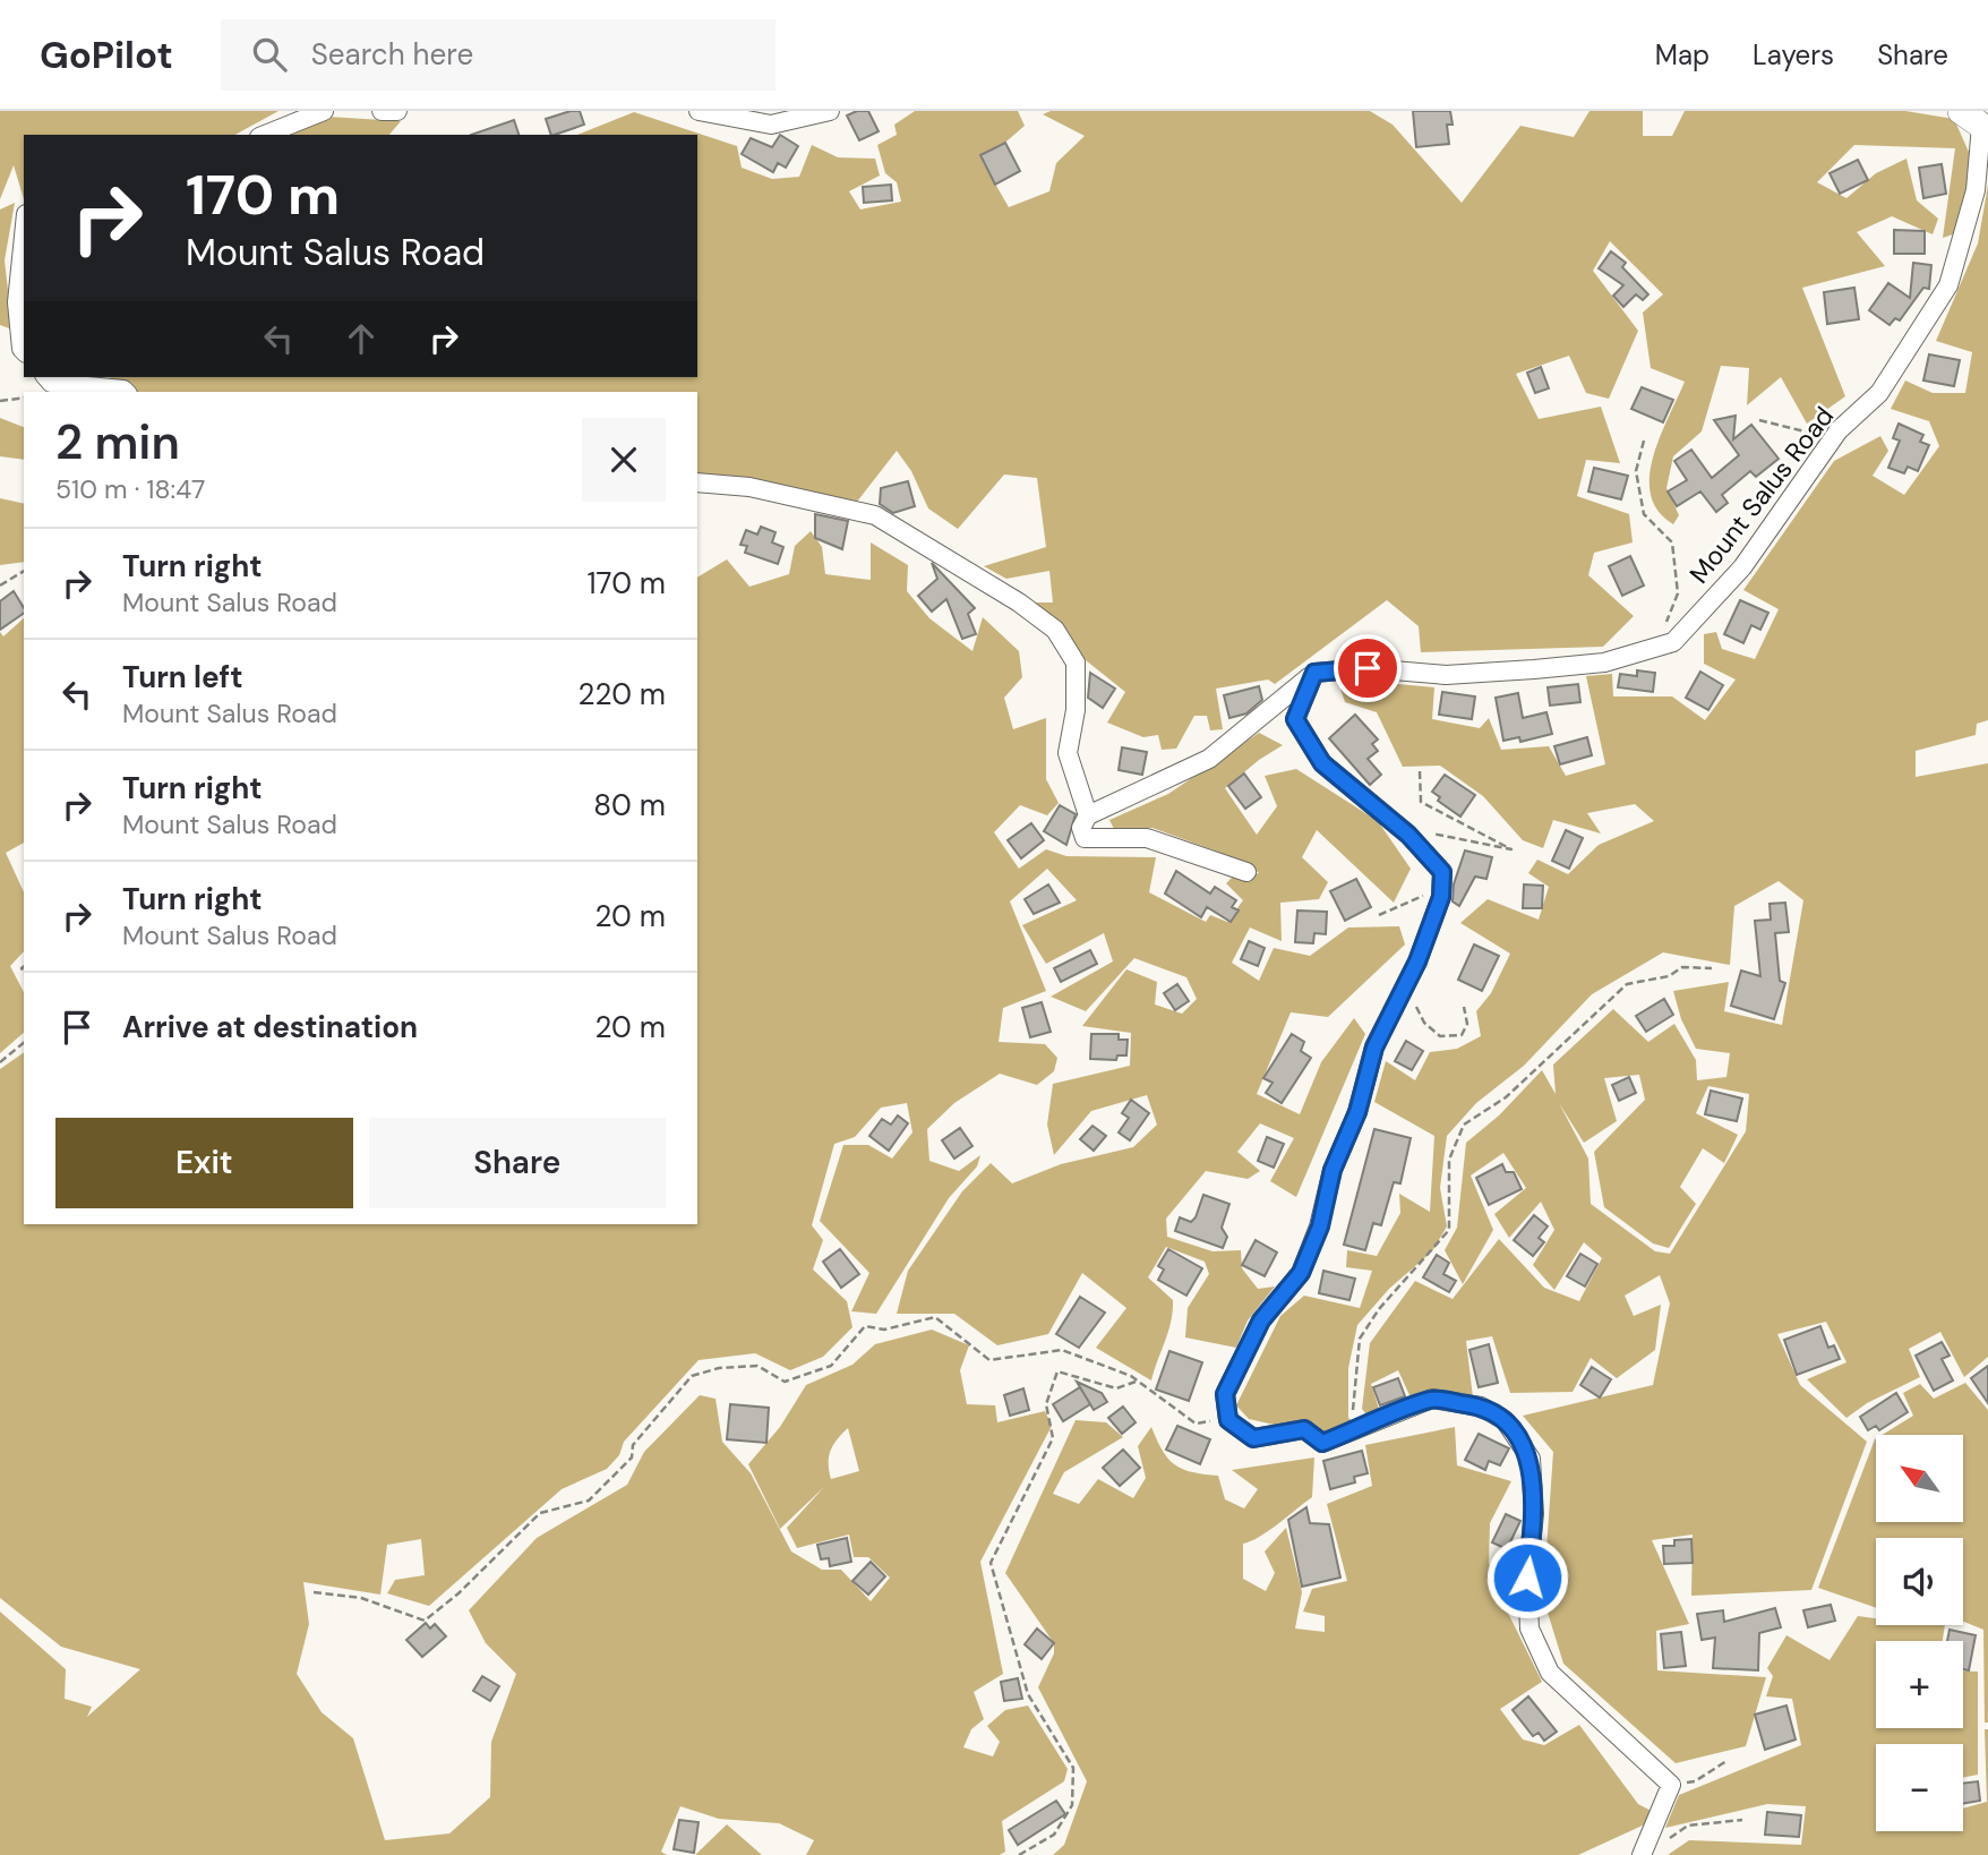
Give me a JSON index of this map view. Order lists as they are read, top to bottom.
{
  "streets": {
    "street": ["Mount Salus Road"]
  },
  "north": "top left",
  "page": {
    "header": "GoPilot",
    "search": "Search here",
    "nav": ["Map", "Layers", "Share"],
    "turn": ["170 m", "Mount Salus Road"],
    "heading": ["2 min", "510 m · 18:47"],
    "list": [
      {
        "name": "Turn right",
        "note": "Mount Salus Road",
        "value": "170 m"
      },
      {
        "name": "Turn left",
        "note": "Mount Salus Road",
        "value": "220 m"
      },
      {
        "name": "Turn right",
        "note": "Mount Salus Road",
        "value": "80 m"
      },
      {
        "name": "Turn right",
        "note": "Mount Salus Road",
        "value": "20 m"
      },
      {
        "name": "Arrive at destination",
        "value": "20 m"
      }
    ],
    "buttons": ["Exit", "Share"],
    "map_buttons": ["+", "−"]
  }
}
